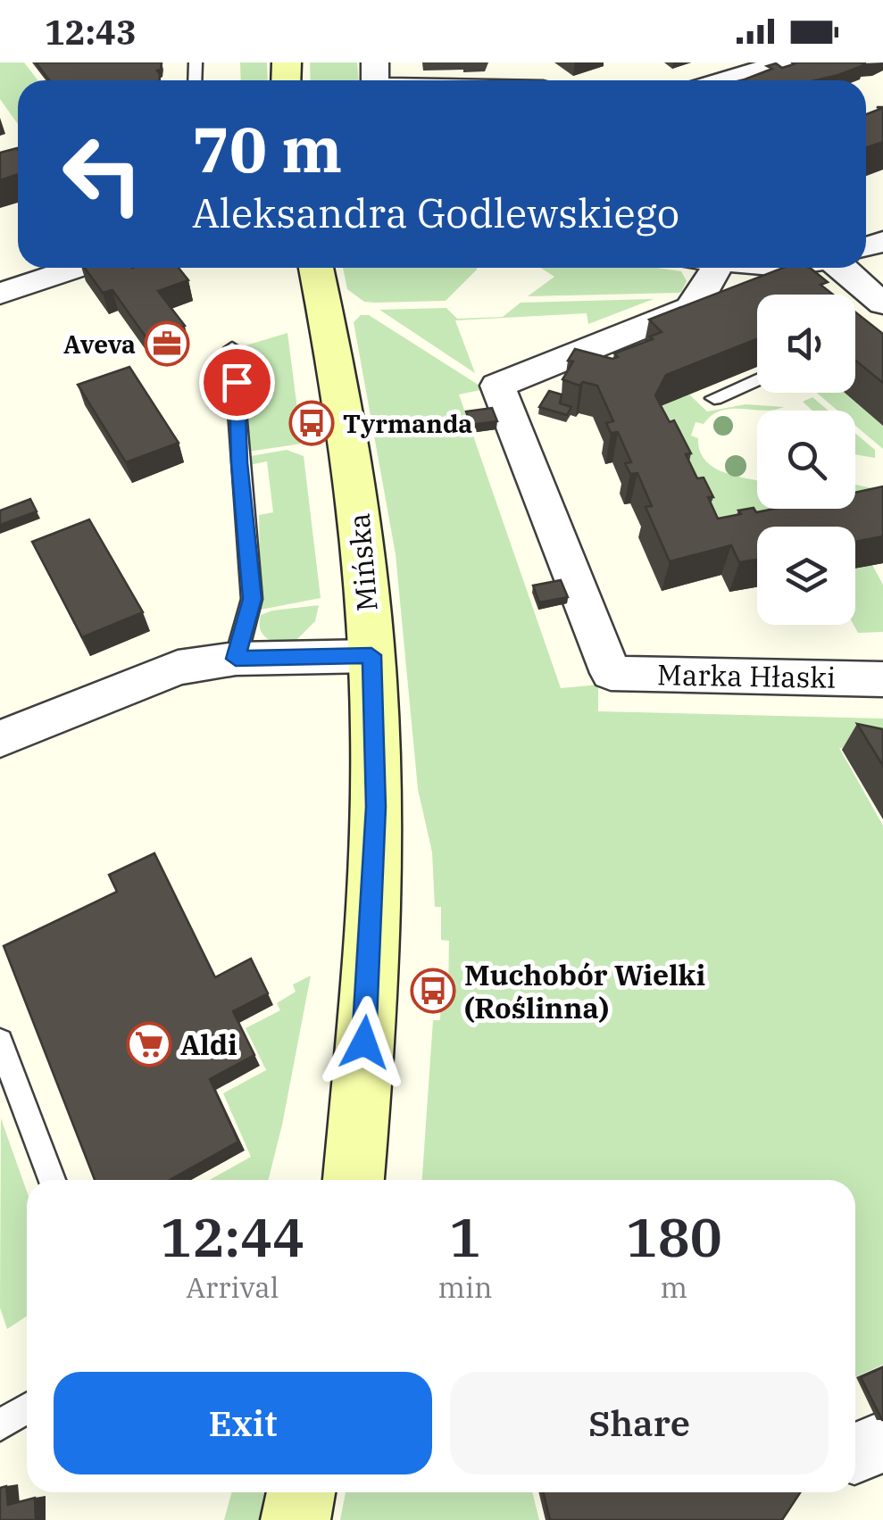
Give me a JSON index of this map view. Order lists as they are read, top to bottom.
{
  "streets": {
    "street": ["Mińska", "Marka Hłaski"]
  },
  "places": {
    "office": ["Aveva"],
    "bus stop": ["Tyrmanda", "Muchobór Wielki (Roślinna)"],
    "supermarket": ["Aldi"]
  },
  "page": {
    "status": "12:43",
    "turn": ["70 m", "Aleksandra Godlewskiego"],
    "eta": [
      "12:44",
      "Arrival",
      "1",
      "min",
      "180",
      "m"
    ],
    "buttons": ["Exit", "Share"]
  }
}
